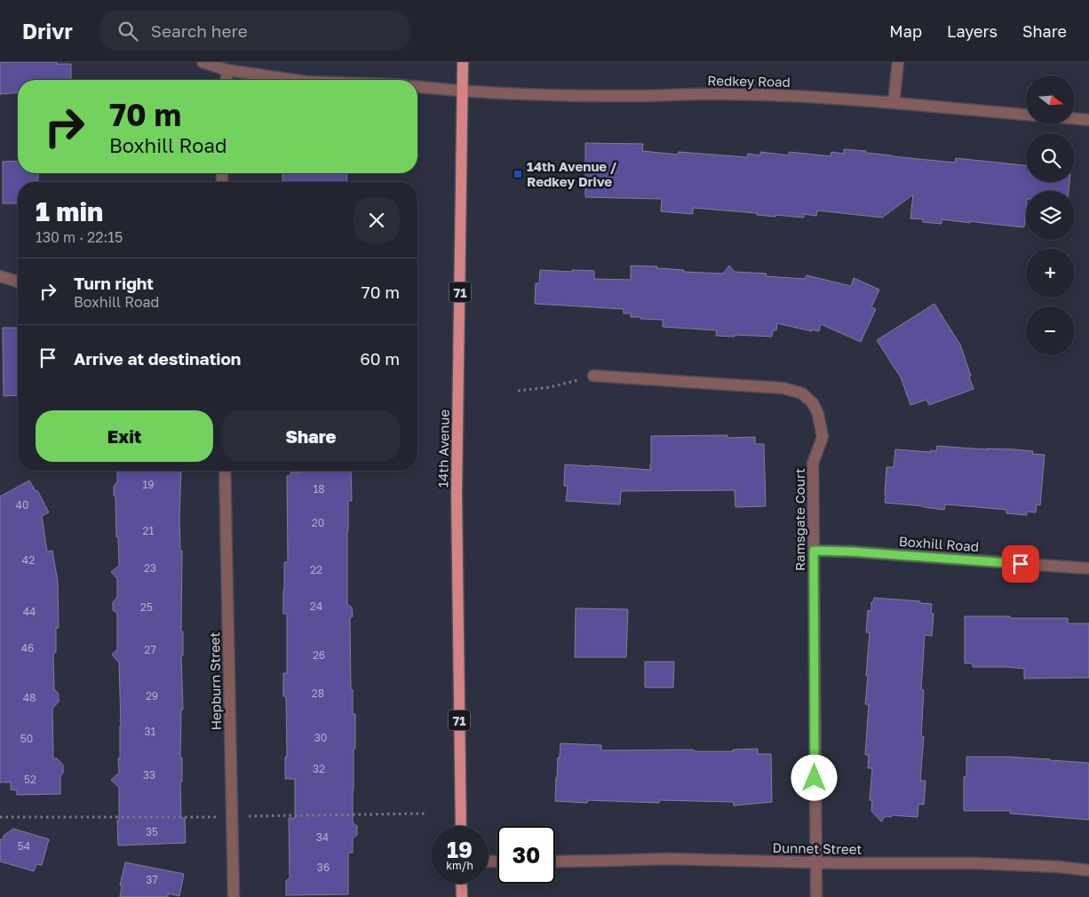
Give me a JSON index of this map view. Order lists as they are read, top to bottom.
{
  "streets": {
    "main road": ["71", "14th Avenue"],
    "street": [
      "Redkey Road",
      "Ramsgate Court",
      "Boxhill Road",
      "Hepburn Street",
      "Dunnet Street"
    ]
  },
  "crossings": [
    ["Redkey Road", "14th Avenue"],
    ["Ramsgate Court", "Boxhill Road"],
    ["Ramsgate Court", "Dunnet Street"]
  ],
  "places": {
    "transit": ["14th Avenue / Redkey Drive"]
  },
  "house_numbers": [
    "19",
    "18",
    "40",
    "20",
    "21",
    "42",
    "23",
    "22",
    "24",
    "25",
    "44",
    "46",
    "27",
    "26",
    "28",
    "29",
    "48",
    "31",
    "30",
    "50",
    "32",
    "33",
    "52",
    "35",
    "34",
    "54",
    "36",
    "37"
  ],
  "north": "right",
  "page": {
    "header": "Drivr",
    "search": "Search here",
    "nav": ["Map", "Layers", "Share"],
    "map_buttons": ["+", "−"],
    "turn": ["70 m", "Boxhill Road"],
    "heading": ["1 min", "130 m · 22:15"],
    "list": [
      {
        "name": "Turn right",
        "note": "Boxhill Road",
        "value": "70 m"
      },
      {
        "name": "Arrive at destination",
        "value": "60 m"
      }
    ],
    "buttons": ["Exit", "Share"],
    "speed": "19 km/h",
    "limit": "30"
  }
}
